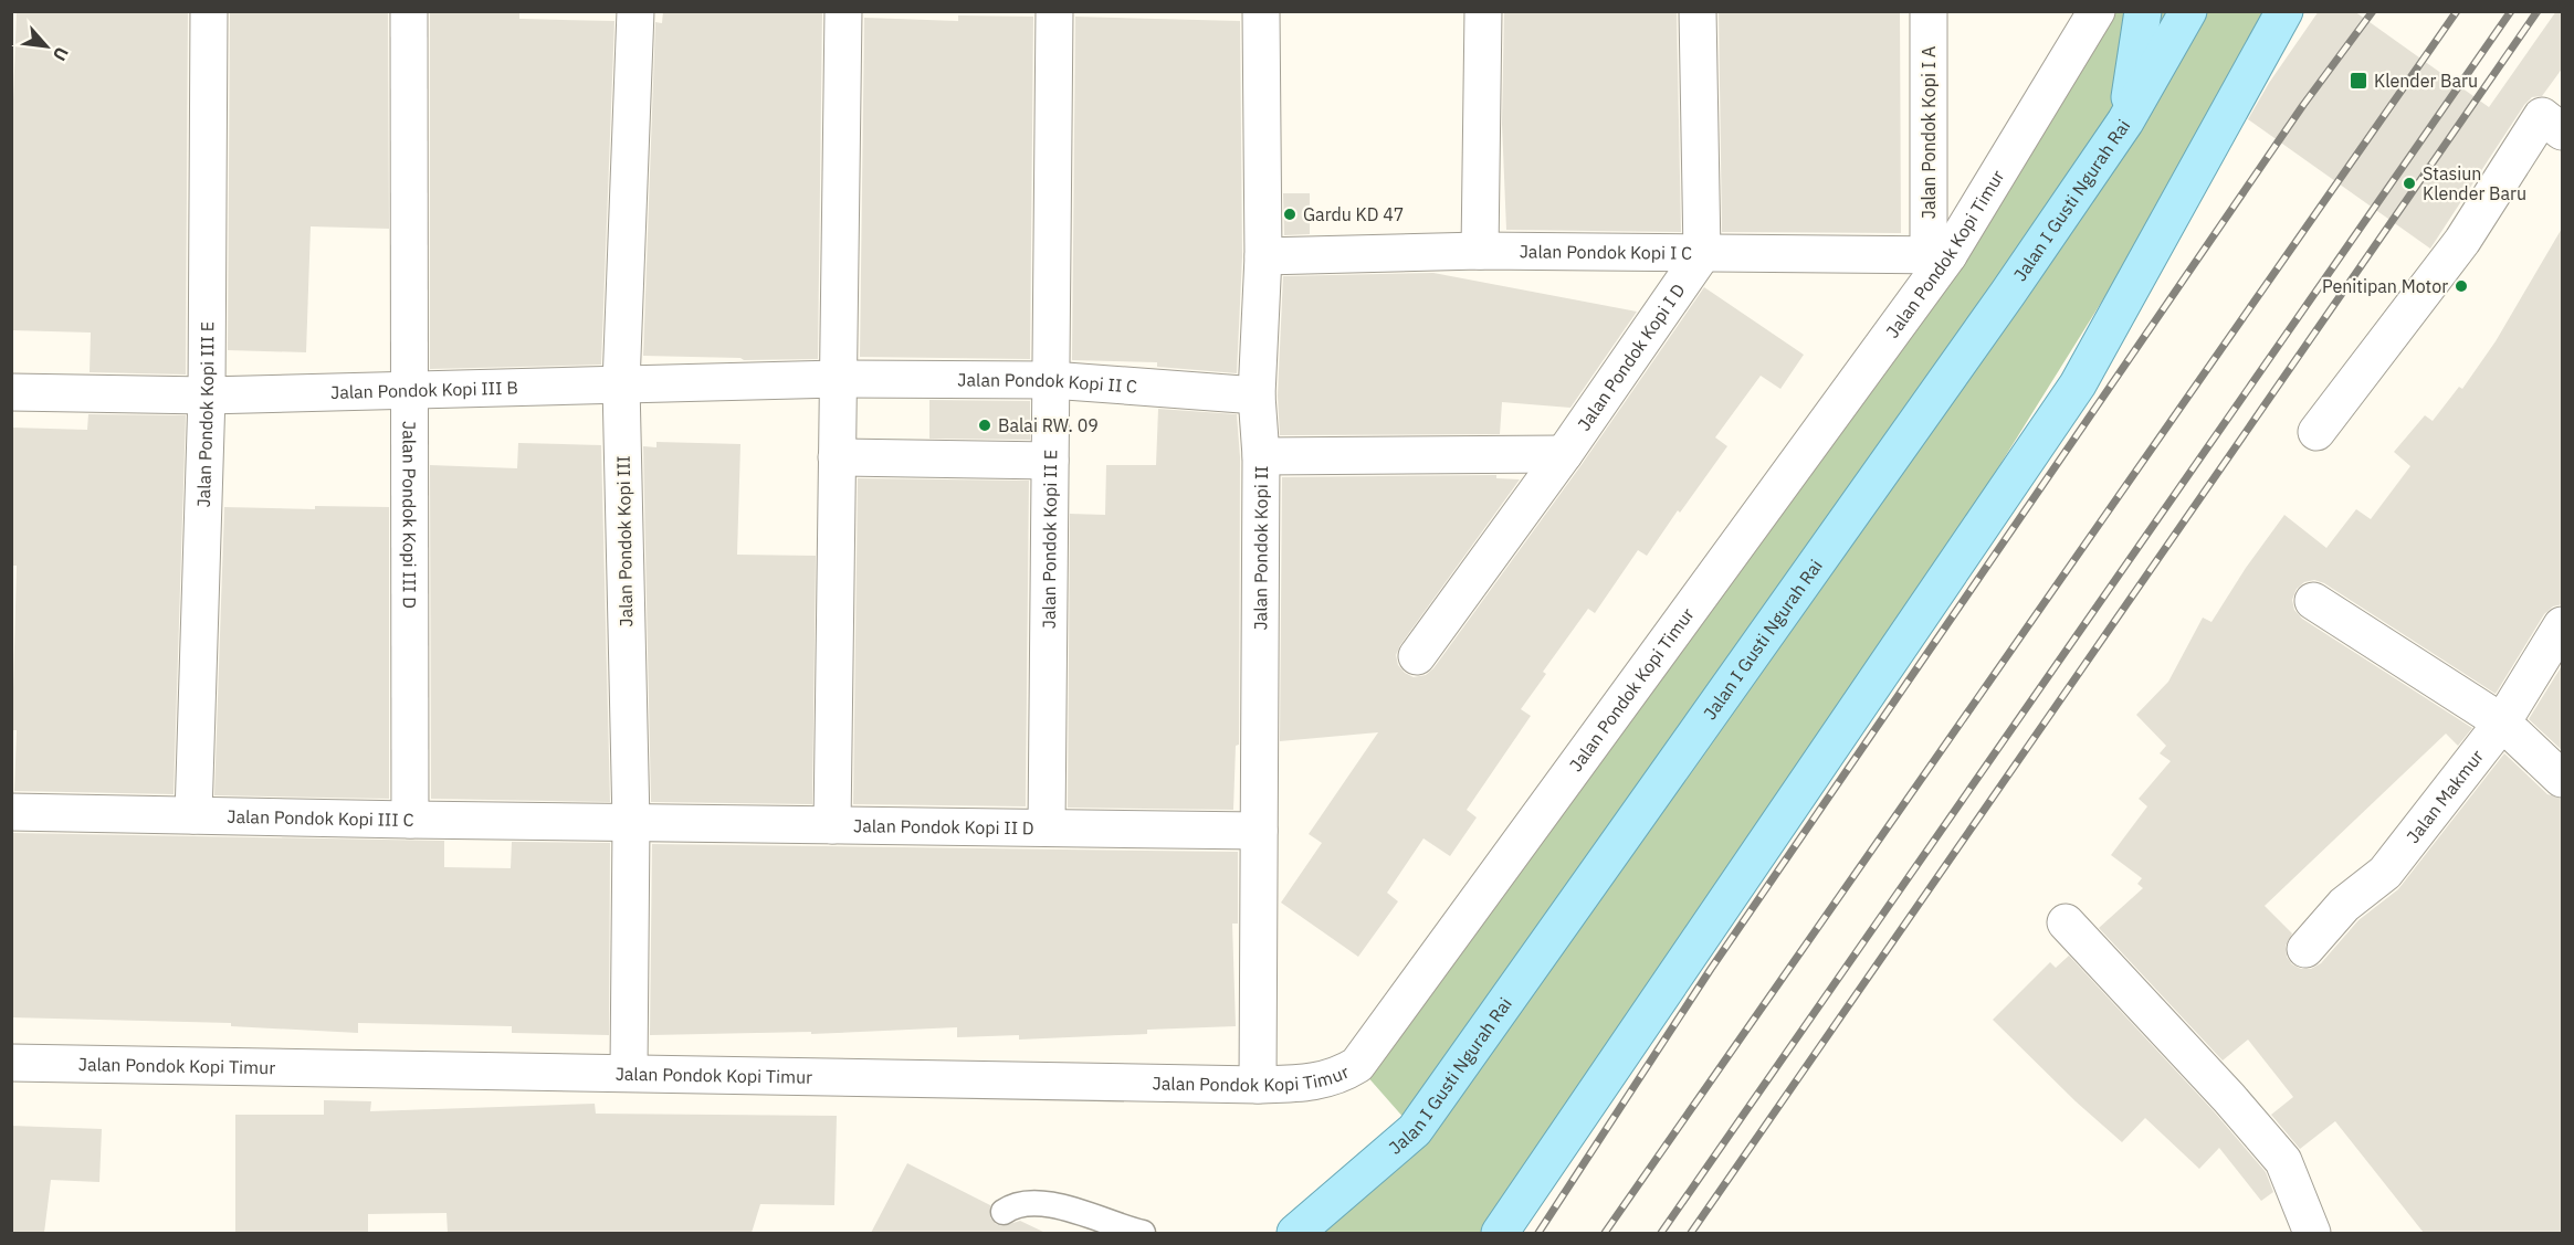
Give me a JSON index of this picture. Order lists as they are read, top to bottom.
{
  "streets": {
    "main road": ["Jalan I Gusti Ngurah Rai"],
    "street": [
      "Jalan Pondok Kopi I A",
      "Jalan Pondok Kopi I C",
      "Jalan Pondok Kopi Timur",
      "Jalan Pondok Kopi I D",
      "Jalan Pondok Kopi II C",
      "Jalan Pondok Kopi III B",
      "Jalan Pondok Kopi III E",
      "Jalan Pondok Kopi III D",
      "Jalan Pondok Kopi II E",
      "Jalan Pondok Kopi III",
      "Jalan Pondok Kopi II",
      "Jalan Makmur",
      "Jalan Pondok Kopi III C",
      "Jalan Pondok Kopi II D"
    ]
  },
  "crossings": [
    ["Jalan Pondok Kopi I A", "Jalan Pondok Kopi I C"],
    ["Jalan Pondok Kopi I A", "Jalan Pondok Kopi Timur"],
    ["Jalan Pondok Kopi I C", "Jalan Pondok Kopi Timur"],
    ["Jalan Pondok Kopi I C", "Jalan Pondok Kopi I D"],
    ["Jalan Pondok Kopi I C", "Jalan Pondok Kopi II"],
    ["Jalan Pondok Kopi Timur", "Jalan Pondok Kopi III"],
    ["Jalan Pondok Kopi Timur", "Jalan Pondok Kopi II"],
    ["Jalan Pondok Kopi II C", "Jalan Pondok Kopi III B"],
    ["Jalan Pondok Kopi II C", "Jalan Pondok Kopi II E"],
    ["Jalan Pondok Kopi II C", "Jalan Pondok Kopi II"],
    ["Jalan Pondok Kopi III B", "Jalan Pondok Kopi III E"],
    ["Jalan Pondok Kopi III B", "Jalan Pondok Kopi III D"],
    ["Jalan Pondok Kopi III B", "Jalan Pondok Kopi III"],
    ["Jalan Pondok Kopi III E", "Jalan Pondok Kopi III C"],
    ["Jalan Pondok Kopi III D", "Jalan Pondok Kopi III C"],
    ["Jalan Pondok Kopi II E", "Jalan Pondok Kopi II D"],
    ["Jalan Pondok Kopi III", "Jalan Pondok Kopi III C"],
    ["Jalan Pondok Kopi III", "Jalan Pondok Kopi II D"],
    ["Jalan Pondok Kopi II", "Jalan Pondok Kopi II D"],
    ["Jalan Pondok Kopi III C", "Jalan Pondok Kopi II D"]
  ],
  "places": {
    "transit": ["Klender Baru"],
    "other": [
      "Stasiun Klender Baru",
      "Gardu KD 47",
      "Penitipan Motor",
      "Balai RW. 09"
    ]
  },
  "north": "bottom right"
}
